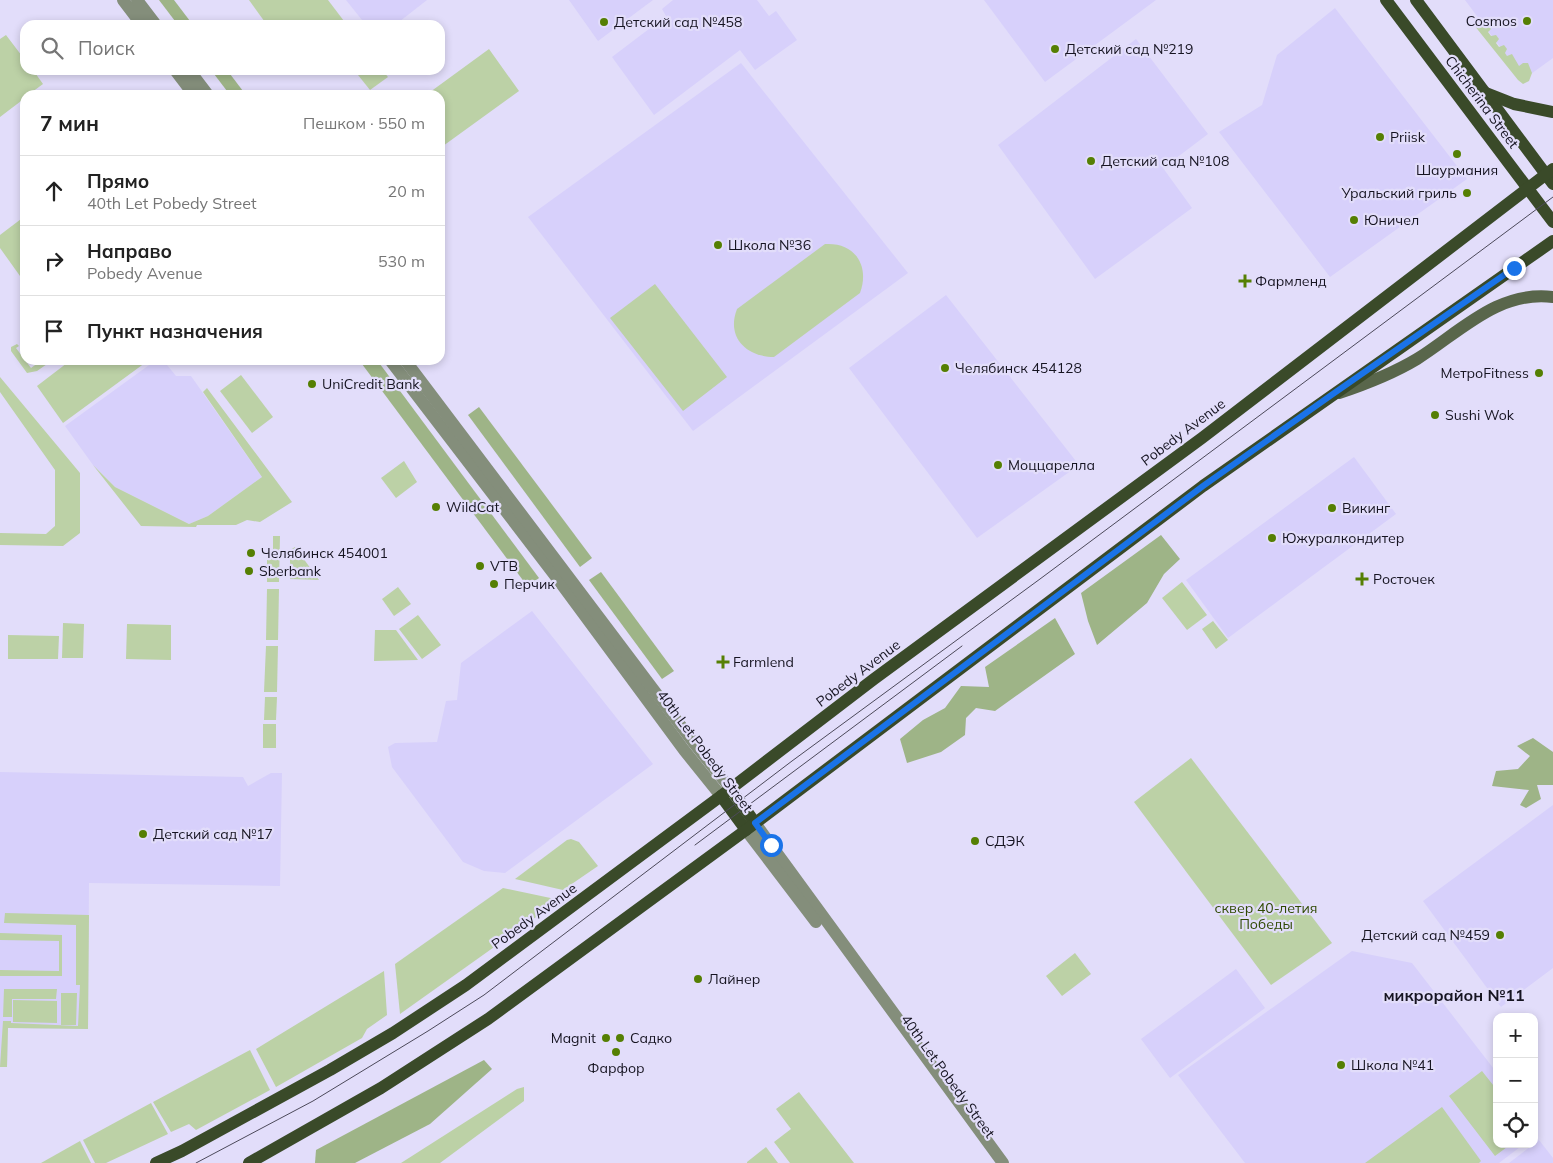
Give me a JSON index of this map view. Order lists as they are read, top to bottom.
{
  "streets": {
    "main road": ["Chicherina Street", "Pobedy Avenue", "40th Let Pobedy Street"]
  },
  "crossings": [
    ["Chicherina Street", "Pobedy Avenue"],
    ["Pobedy Avenue", "40th Let Pobedy Street"]
  ],
  "districts": ["микрорайон №11"],
  "parks": ["сквер 40-летия Победы"],
  "places": {
    "other": [
      "Cosmos",
      "Детский сад №458",
      "Детский сад №219",
      "Priisk",
      "Шаурмания",
      "Детский сад №108",
      "Уральский гриль",
      "Юничел",
      "Школа №36",
      "Челябинск 454128",
      "МетроFitness",
      "UniCredit Bank",
      "Sushi Wok",
      "Моццарелла",
      "WildCat",
      "Викинг",
      "Южуралкондитер",
      "Челябинск 454001",
      "VTB",
      "Sberbank",
      "Перчик",
      "Детский сад №17",
      "СДЭК",
      "Детский сад №459",
      "Лайнер",
      "Magnit",
      "Садко",
      "Фарфор",
      "Школа №41"
    ],
    "health": ["Фармленд", "Росточек", "Farmlend"]
  },
  "page": {
    "search": "Поиск",
    "heading": ["7 мин", "Пешком · 550 m"],
    "list": [
      ["Прямо", "40th Let Pobedy Street", "20 m"],
      ["Направо", "Pobedy Avenue", "530 m"],
      "Пункт назначения"
    ],
    "map_buttons": ["+", "−"]
  }
}
